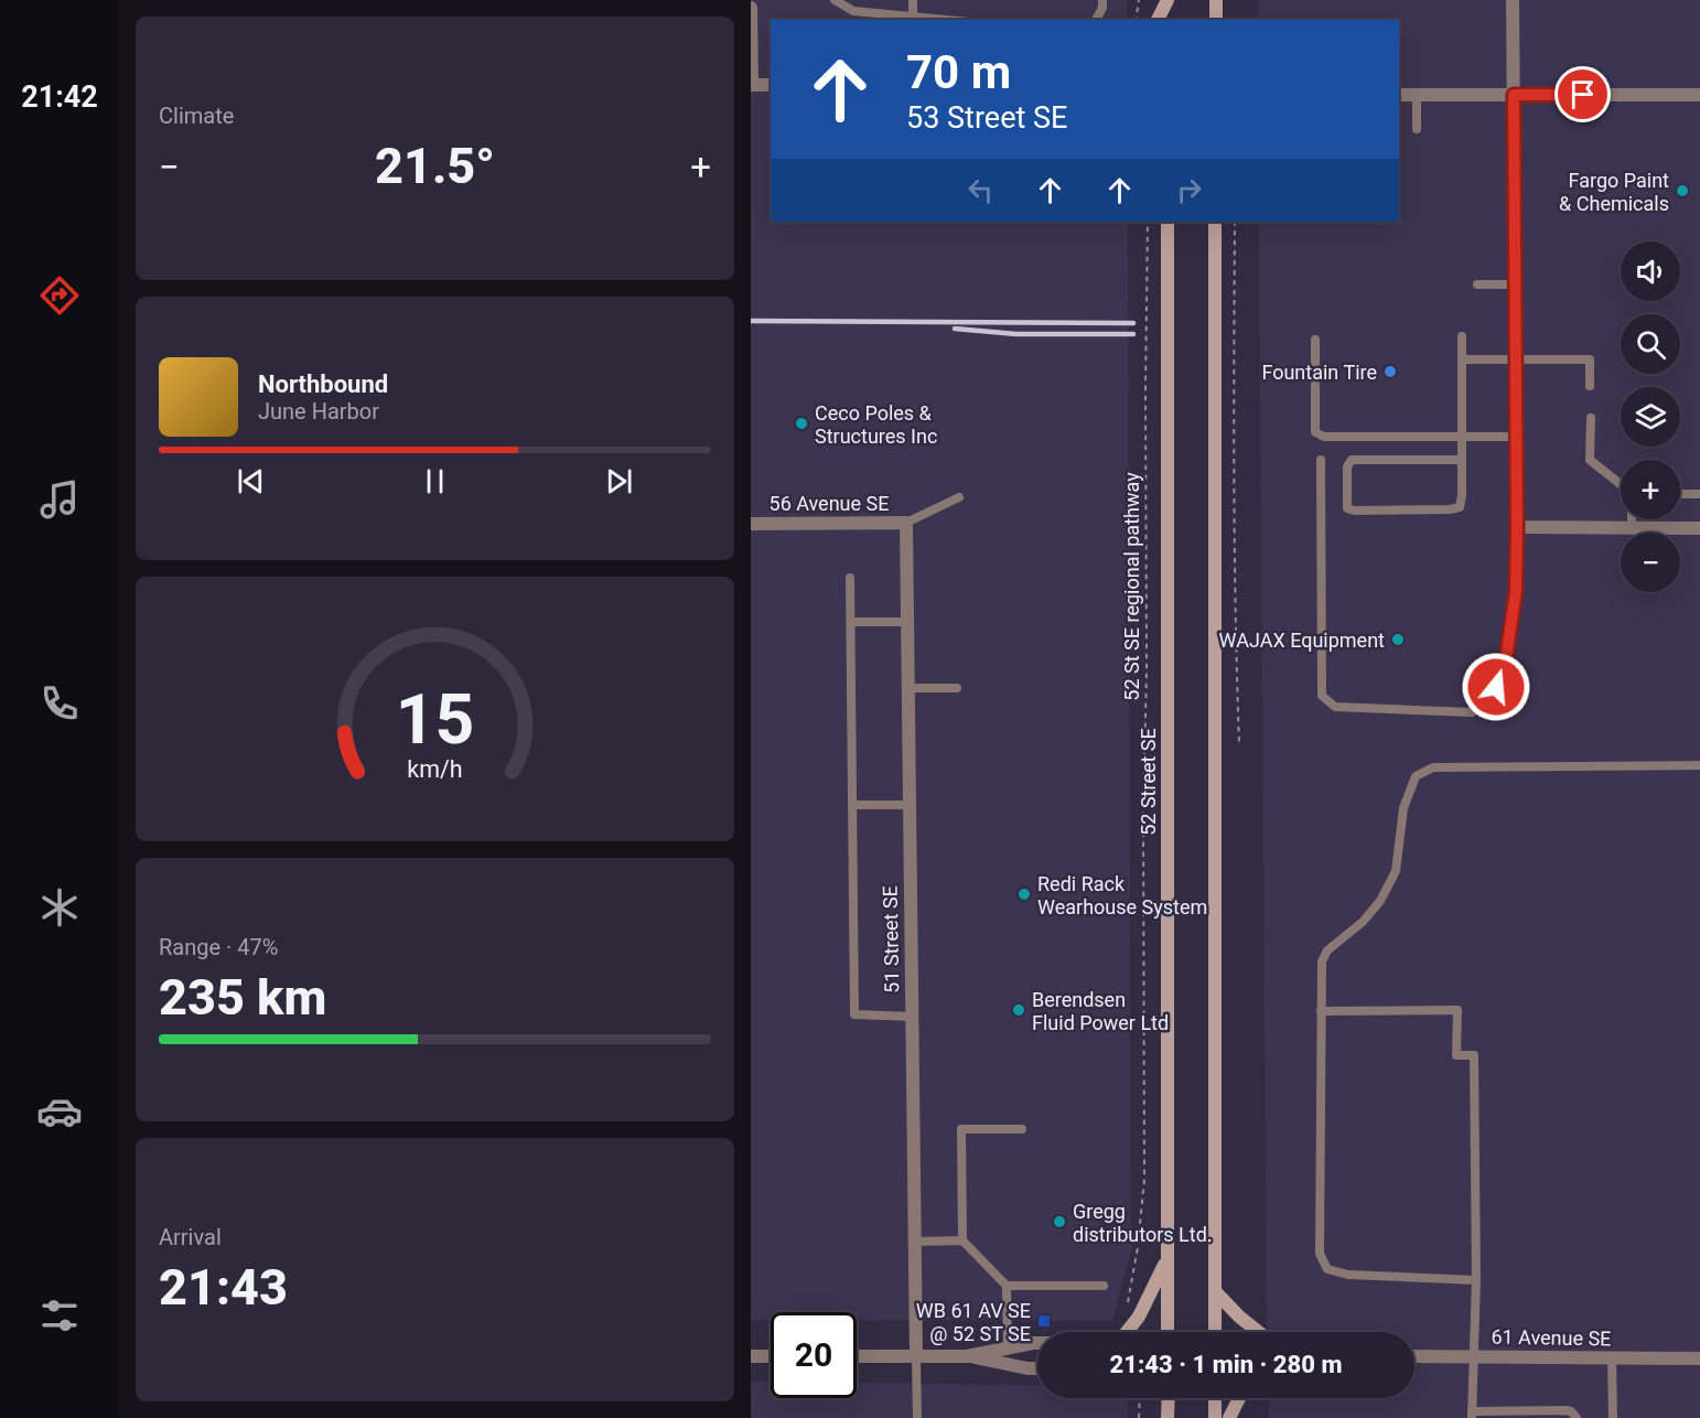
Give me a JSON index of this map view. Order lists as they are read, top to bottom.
{
  "streets": {
    "main road": ["52 Street SE"],
    "street": ["56 Avenue SE", "51 Street SE", "61 Avenue SE"],
    "path": ["52 St SE regional pathway"]
  },
  "crossings": [
    ["56 Avenue SE", "51 Street SE"]
  ],
  "places": {
    "other": [
      "Fargo Paint & Chemicals",
      "Fountain Tire",
      "Ceco Poles & Structures Inc",
      "WAJAX Equipment",
      "Redi Rack Wearhouse System",
      "Berendsen Fluid Power Ltd",
      "Gregg distributors Ltd."
    ],
    "transit": ["WB 61 AV SE @ 52 ST SE"]
  },
  "page": {
    "tabs": "21:42",
    "tile": [
      "Climate",
      ["Range · 47%", "235 km"],
      ["Arrival", "21:43"]
    ],
    "turn": ["70 m", "53 Street SE"],
    "heat": ["−", "21.5°", "+"],
    "map_buttons": ["+", "−"],
    "song": ["Northbound", "June Harbor"],
    "limit": "20",
    "trip": "21:43 · 1 min · 280 m",
    "gauge": ["15", "km/h"]
  }
}
